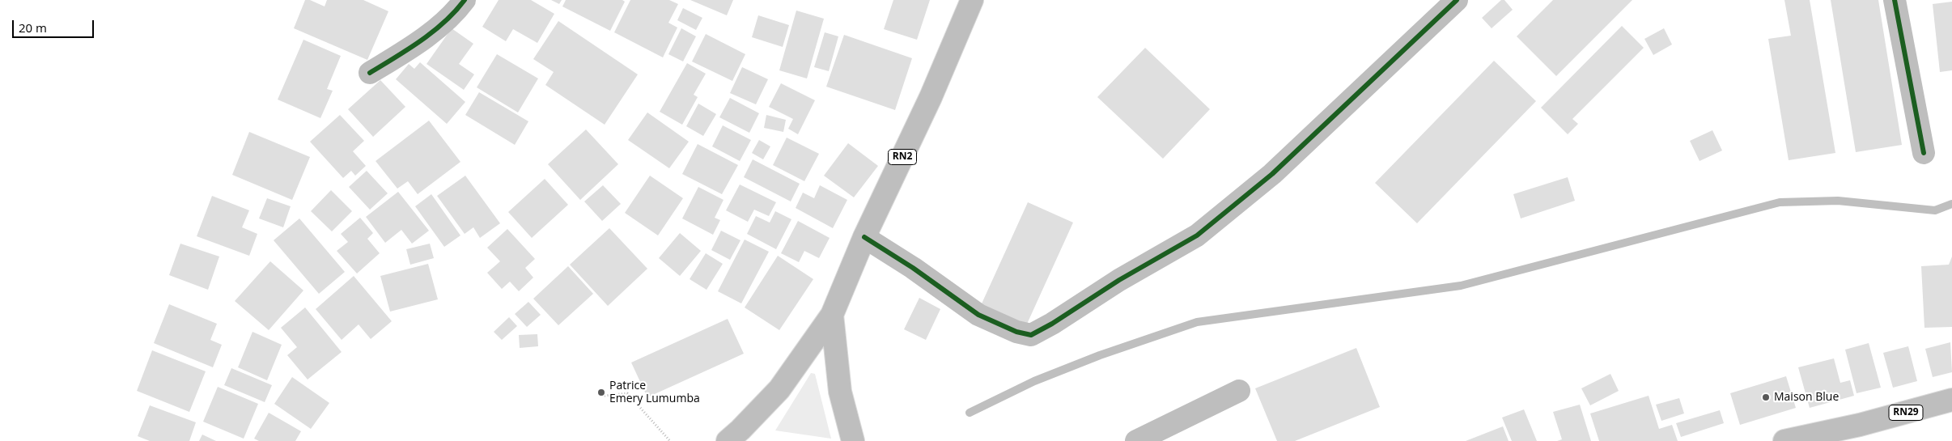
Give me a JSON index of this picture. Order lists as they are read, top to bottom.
{
  "streets": {
    "main road": ["RN2", "RN29"]
  },
  "places": ["Patrice Emery Lumumba", "Maison Blue"],
  "scale_bar": "20 m"
}
